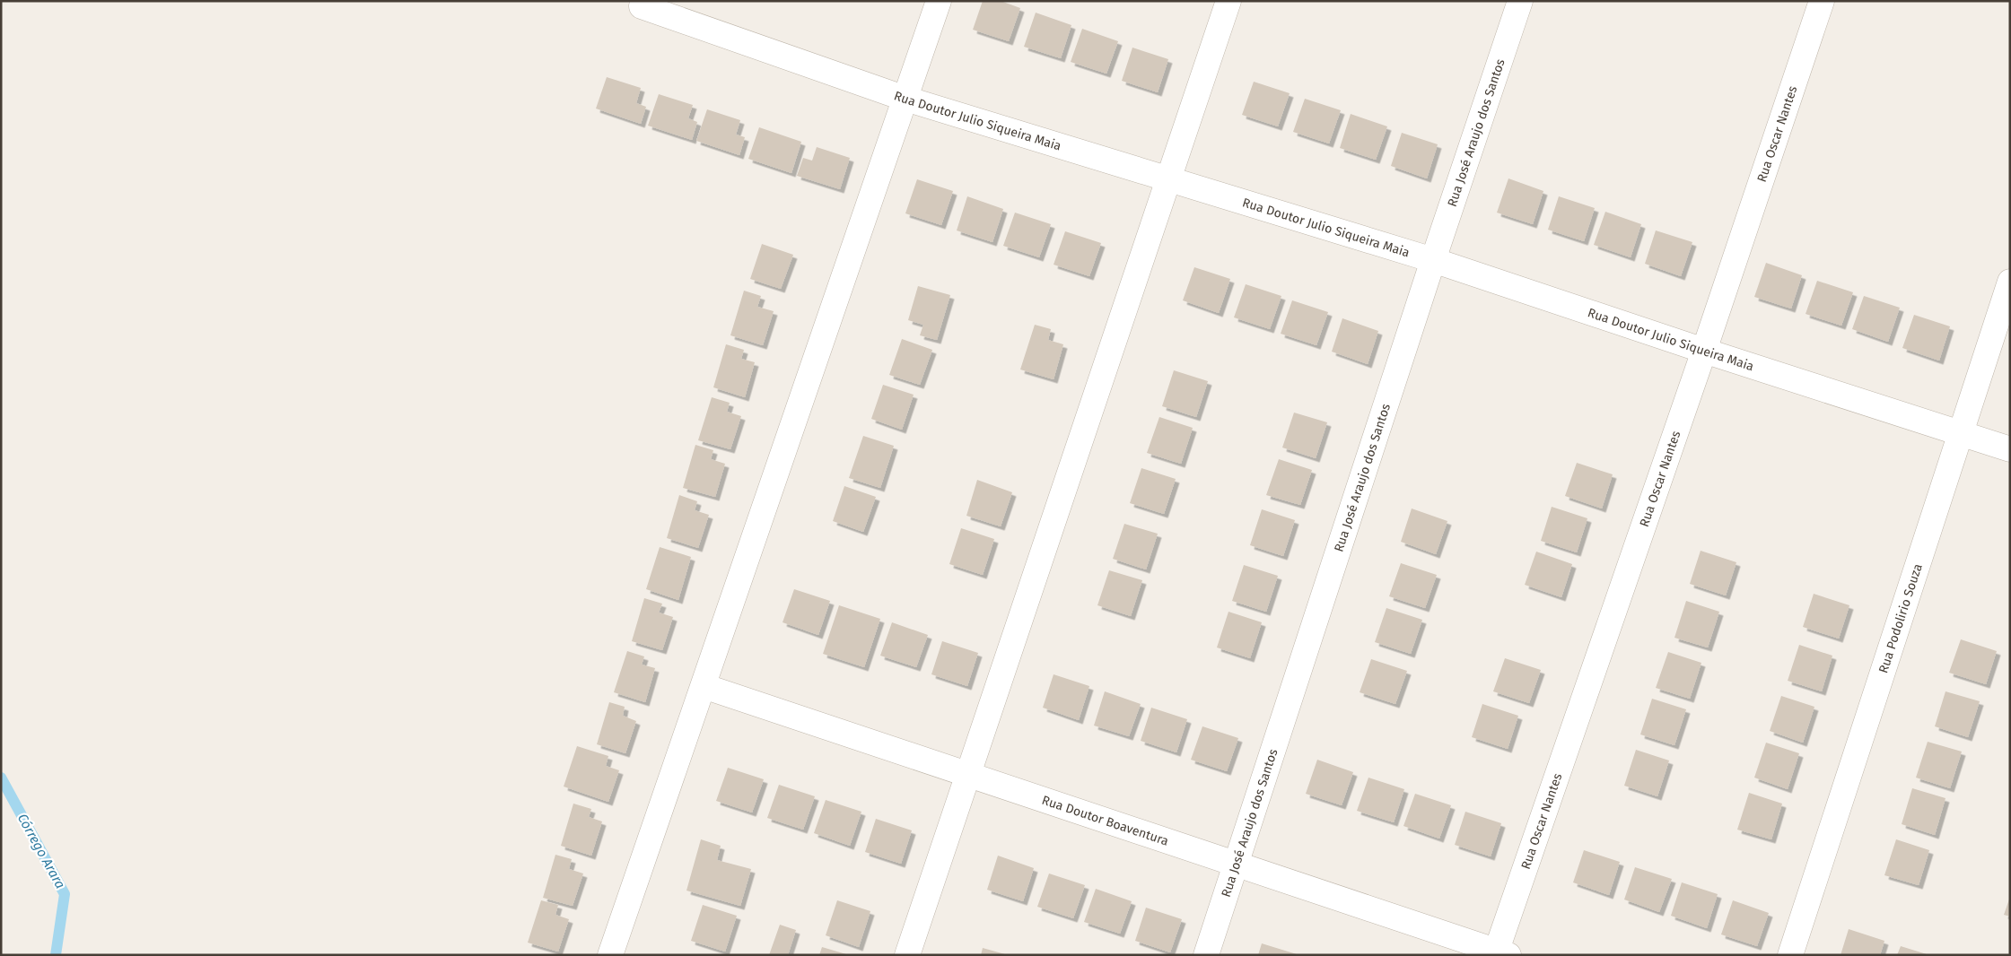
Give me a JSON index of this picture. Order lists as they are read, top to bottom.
{
  "streets": {
    "street": [
      "Rua Doutor Julio Siqueira Maia",
      "Rua José Araujo dos Santos",
      "Rua Oscar Nantes",
      "Rua Podolirio Souza",
      "Rua Doutor Boaventura"
    ]
  },
  "crossings": [
    ["Rua Doutor Julio Siqueira Maia", "Rua José Araujo dos Santos"],
    ["Rua Doutor Julio Siqueira Maia", "Rua Oscar Nantes"],
    ["Rua Doutor Julio Siqueira Maia", "Rua Podolirio Souza"],
    ["Rua José Araujo dos Santos", "Rua Doutor Boaventura"],
    ["Rua Oscar Nantes", "Rua Doutor Boaventura"]
  ],
  "water": ["Córrego Arara"]
}
